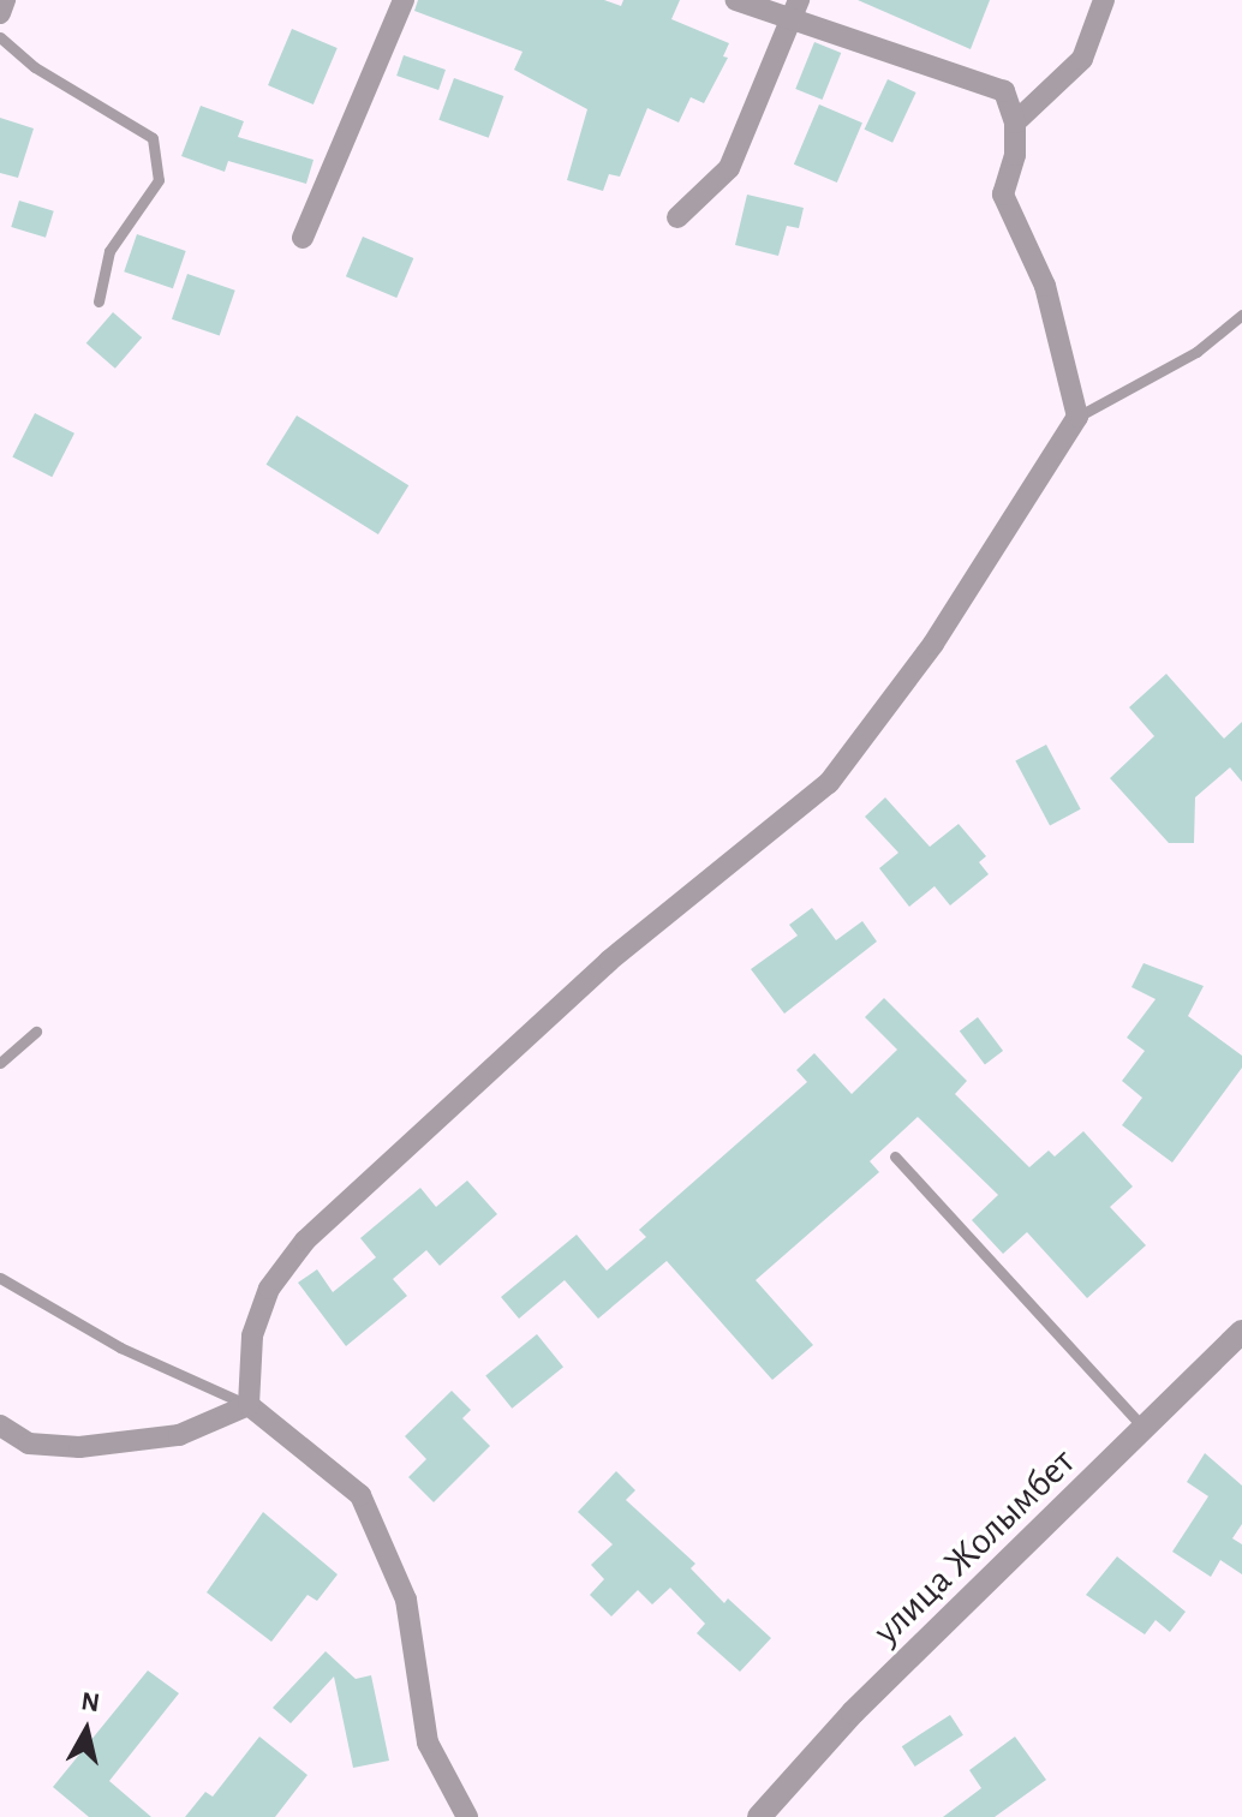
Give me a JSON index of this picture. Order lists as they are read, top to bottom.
{
  "streets": {
    "street": ["улица Жолымбет"]
  },
  "north": "top"
}
